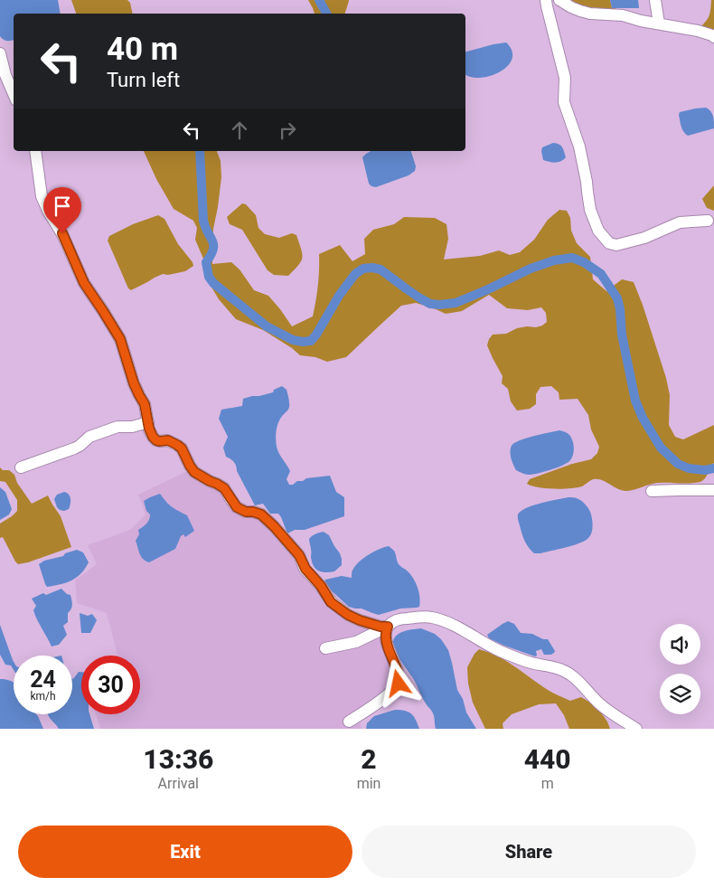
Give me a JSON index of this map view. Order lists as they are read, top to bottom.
{
  "page": {
    "turn": ["40 m", "Turn left"],
    "speed": "24 km/h",
    "limit": "30",
    "eta": [
      "13:36",
      "Arrival",
      "2",
      "min",
      "440",
      "m"
    ],
    "buttons": ["Exit", "Share"]
  }
}
